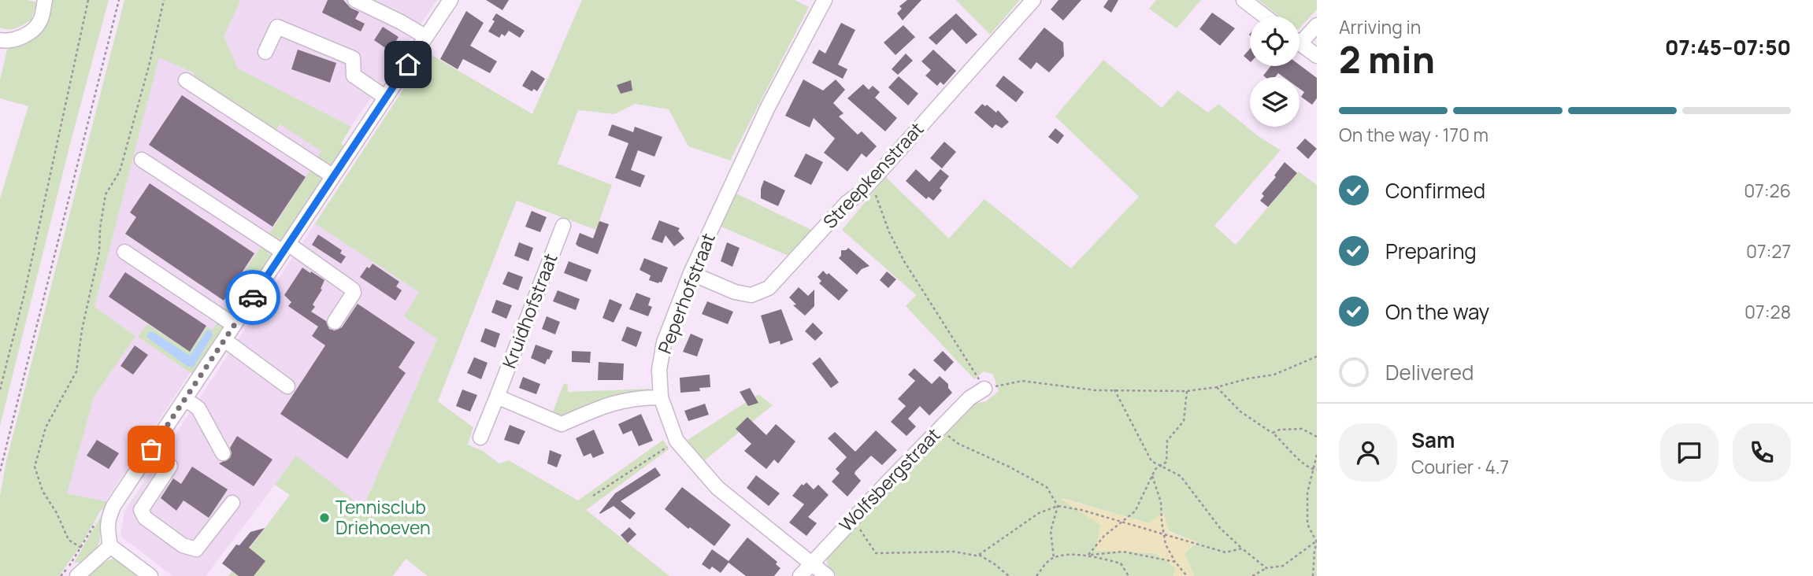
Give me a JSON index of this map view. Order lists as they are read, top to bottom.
{
  "streets": {
    "street": [
      "Streepkenstraat",
      "Peperhofstraat",
      "Kruidhofstraat",
      "Wolfsbergstraat"
    ]
  },
  "crossings": [
    ["Streepkenstraat", "Peperhofstraat"],
    ["Peperhofstraat", "Wolfsbergstraat"]
  ],
  "places": ["Tennisclub Driehoeven"],
  "page": {
    "heading": ["2 min", "Arriving in", "07:45–07:50"],
    "panel": ["Sam", "Courier · 4.7"],
    "bar": "On the way · 170 m",
    "list": [
      ["Confirmed", "07:26"],
      ["Preparing", "07:27"],
      ["On the way", "07:28"],
      "Delivered"
    ]
  }
}
